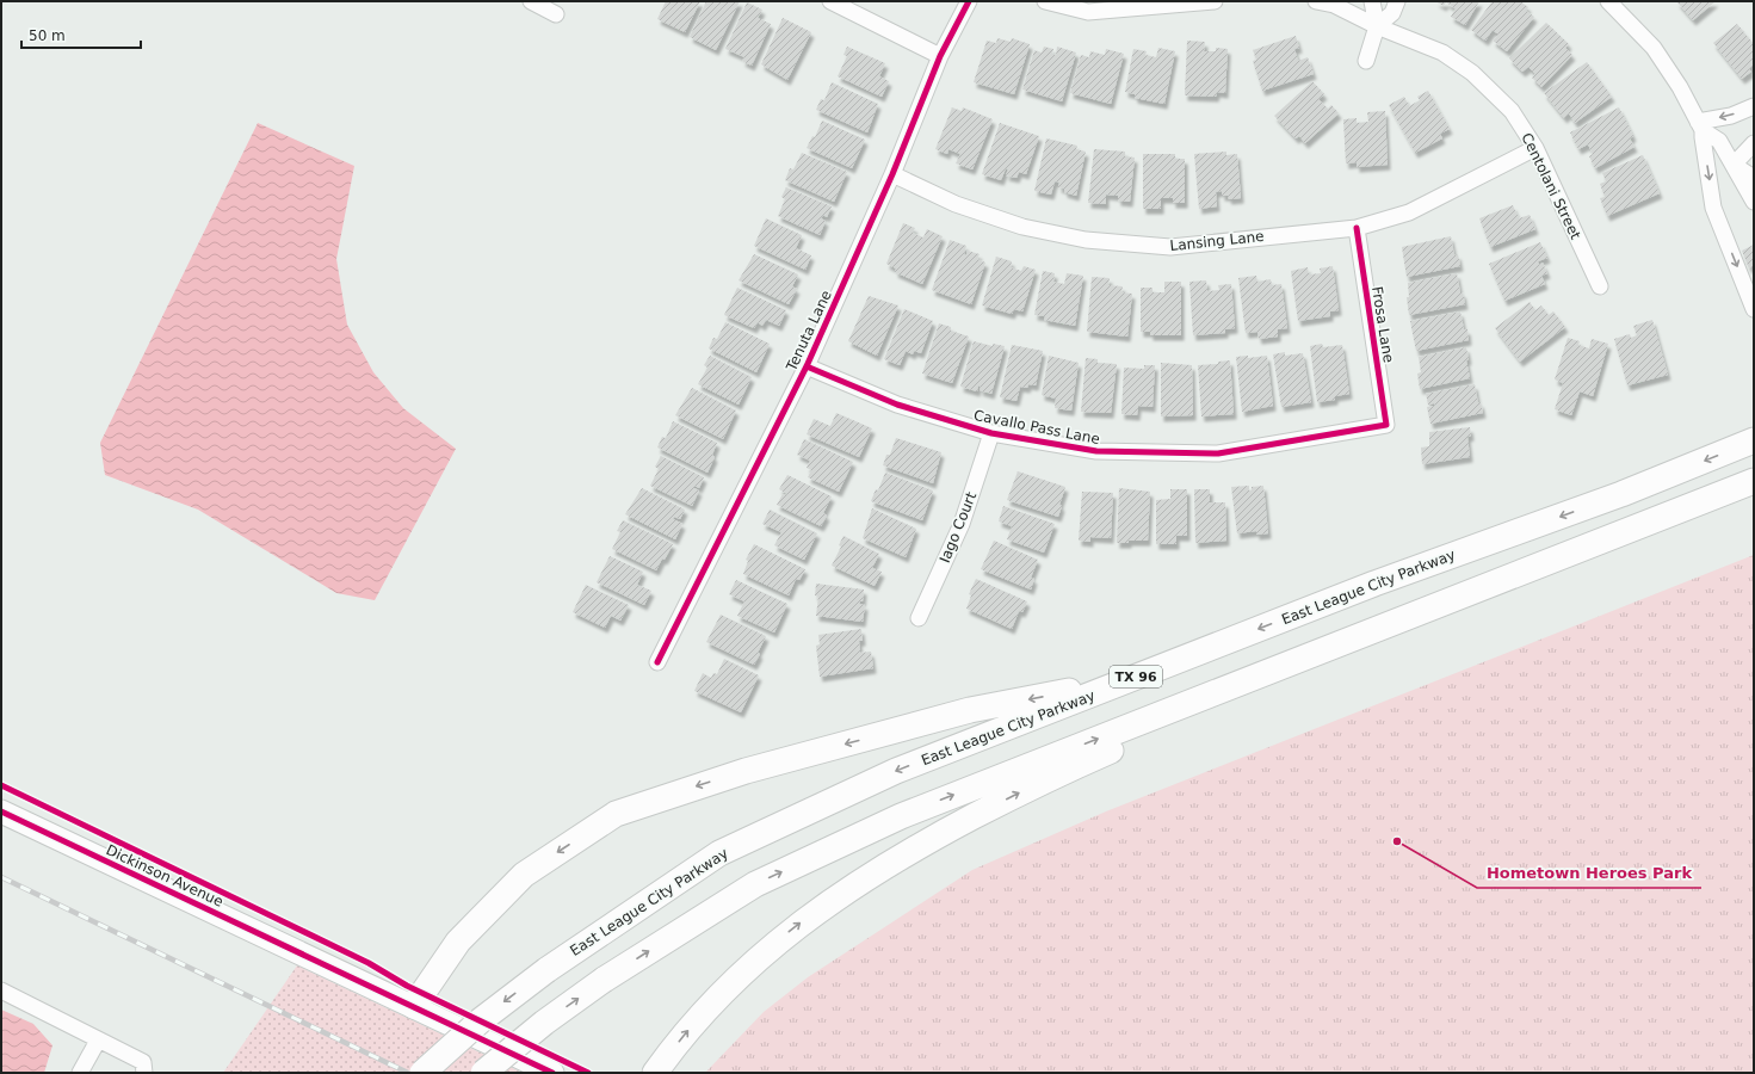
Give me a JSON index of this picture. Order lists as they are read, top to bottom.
{
  "streets": {
    "main road": ["East League City Parkway", "TX 96"],
    "street": [
      "Centolani Street",
      "Lansing Lane",
      "Frosa Lane",
      "Tenuta Lane",
      "Cavallo Pass Lane",
      "Iago Court",
      "Dickinson Avenue"
    ]
  },
  "crossings": [
    ["Centolani Street", "Lansing Lane"],
    ["Lansing Lane", "Frosa Lane"],
    ["Lansing Lane", "Tenuta Lane"],
    ["Frosa Lane", "Cavallo Pass Lane"],
    ["Tenuta Lane", "Cavallo Pass Lane"],
    ["Cavallo Pass Lane", "Iago Court"]
  ],
  "places": ["Hometown Heroes Park"],
  "scale_bar": "50 m"
}
